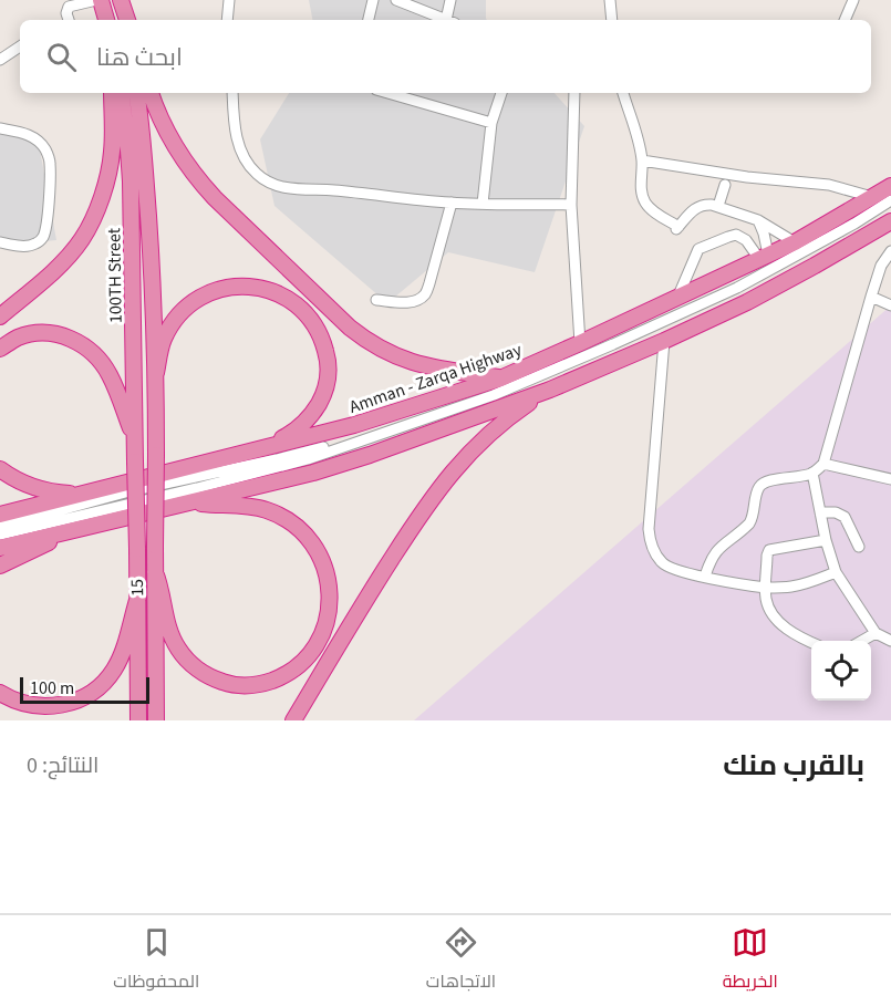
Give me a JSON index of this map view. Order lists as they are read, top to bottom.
{
  "streets": {
    "highway": ["100TH Street", "Amman - Zarqa Highway", "15"]
  },
  "crossings": [
    ["100TH Street", "15"]
  ],
  "scale_bar": "100 m",
  "page": {
    "search": "ابحث هنا",
    "scale": "100 m",
    "heading": ["بالقرب منك", "النتائج: 0"],
    "nav": ["الخريطة", "الاتجاهات", "المحفوظات"]
  }
}
